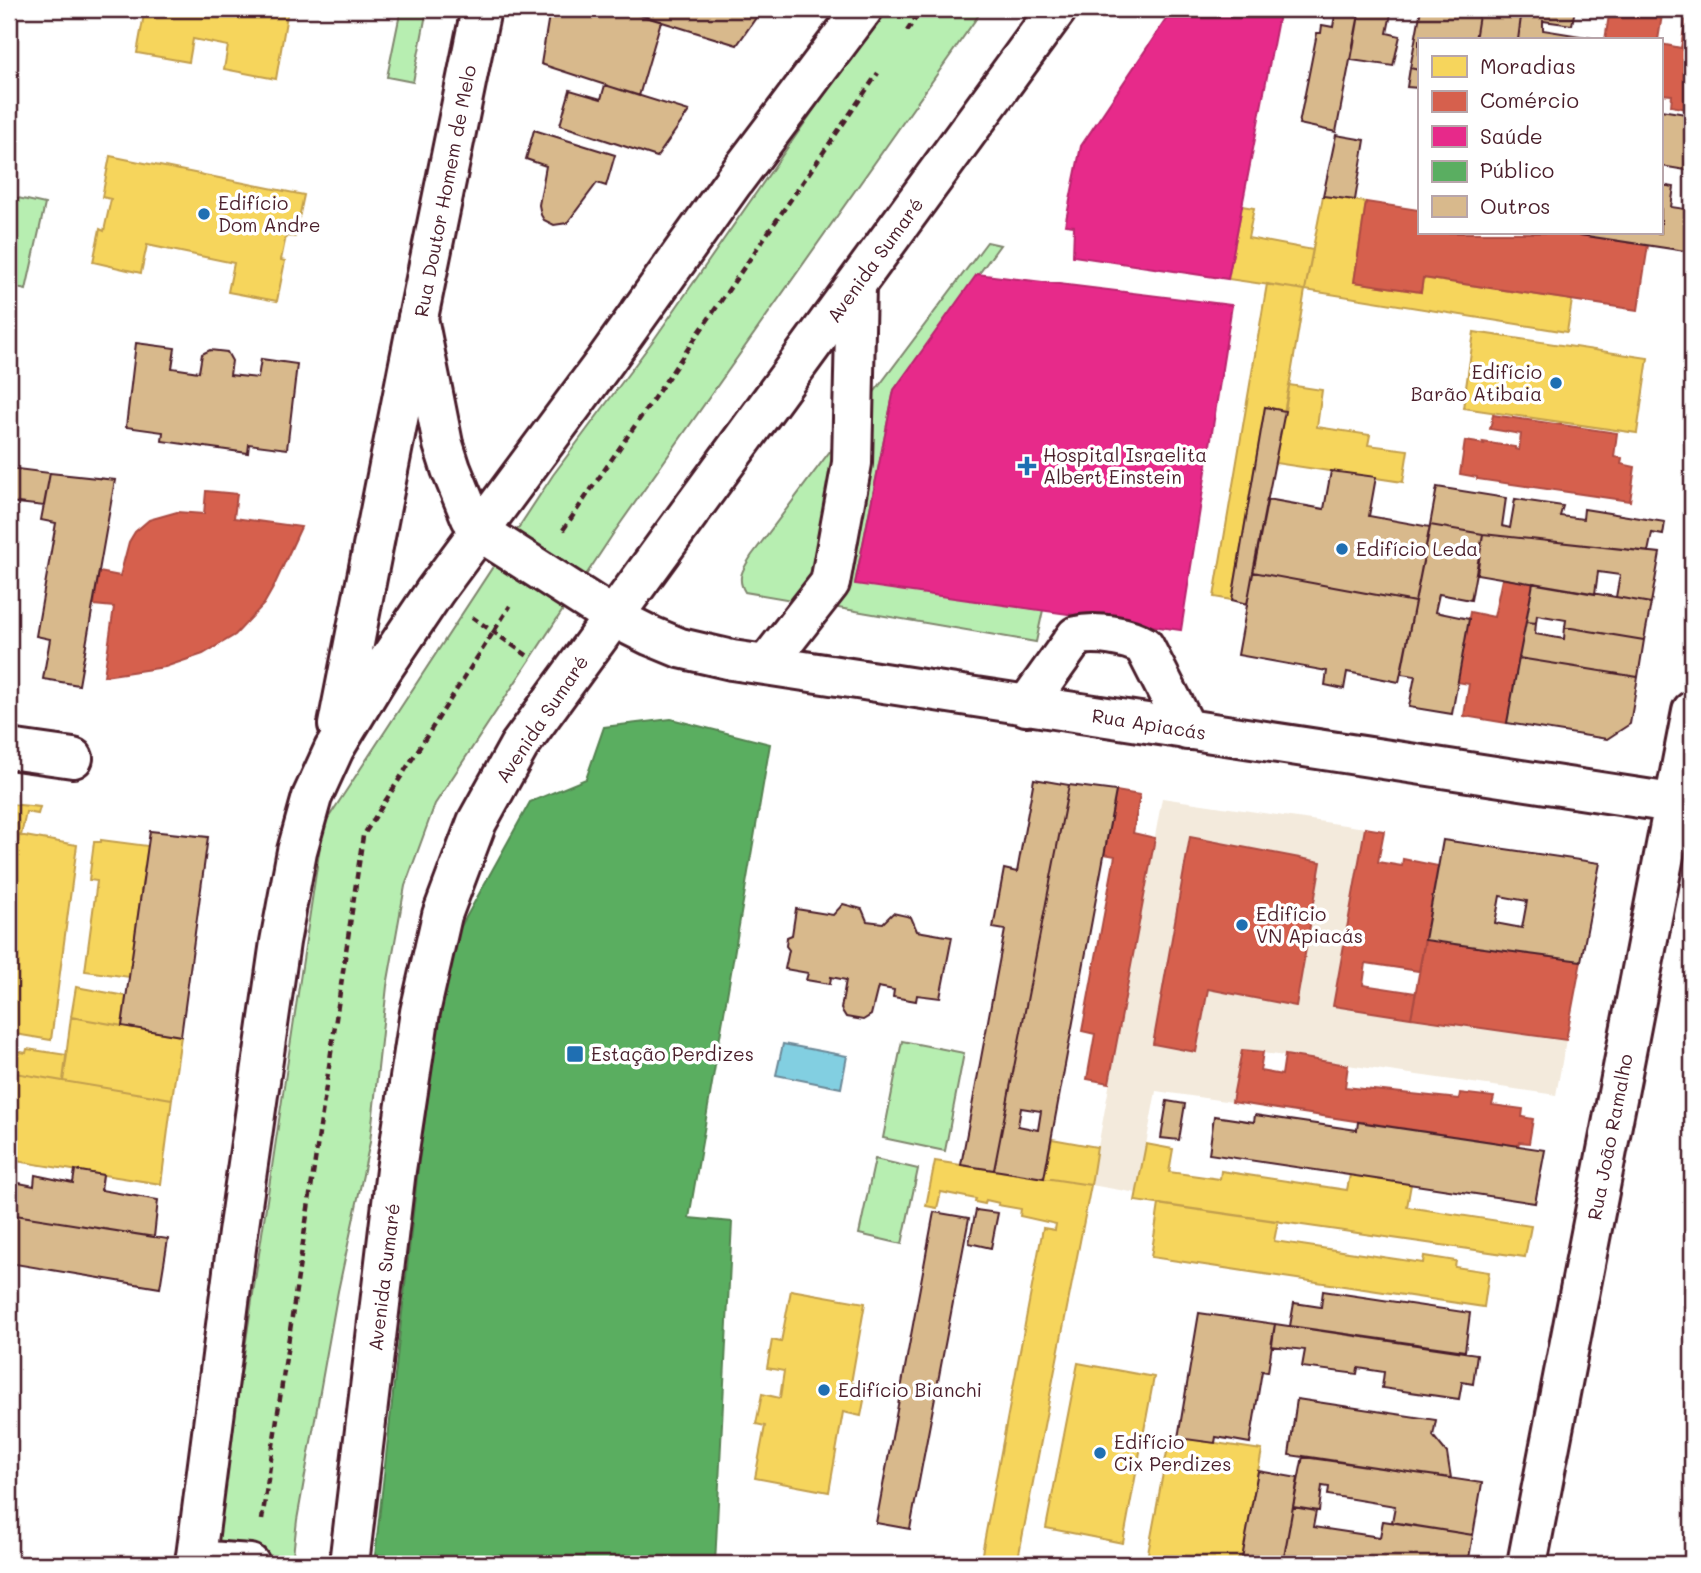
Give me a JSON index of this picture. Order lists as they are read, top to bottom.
{
  "streets": {
    "main road": [
      "Rua Doutor Homem de Melo",
      "Avenida Sumaré",
      "Rua Apiacás",
      "Rua João Ramalho"
    ]
  },
  "crossings": [
    ["Rua Doutor Homem de Melo", "Rua Apiacás"],
    ["Avenida Sumaré", "Rua Apiacás"],
    ["Rua Apiacás", "Rua João Ramalho"]
  ],
  "places": {
    "other": [
      "Edifício Dom Andre",
      "Edifício Barão Atibaia",
      "Edifício Leda",
      "Edifício VN Apiacás",
      "Edifício Bianchi",
      "Edifício Cix Perdizes"
    ],
    "health": ["Hospital Israelita Albert Einstein"],
    "transit": ["Estação Perdizes"]
  },
  "legend": [
    "Moradias",
    "Comércio",
    "Saúde",
    "Público",
    "Outros"
  ]
}
